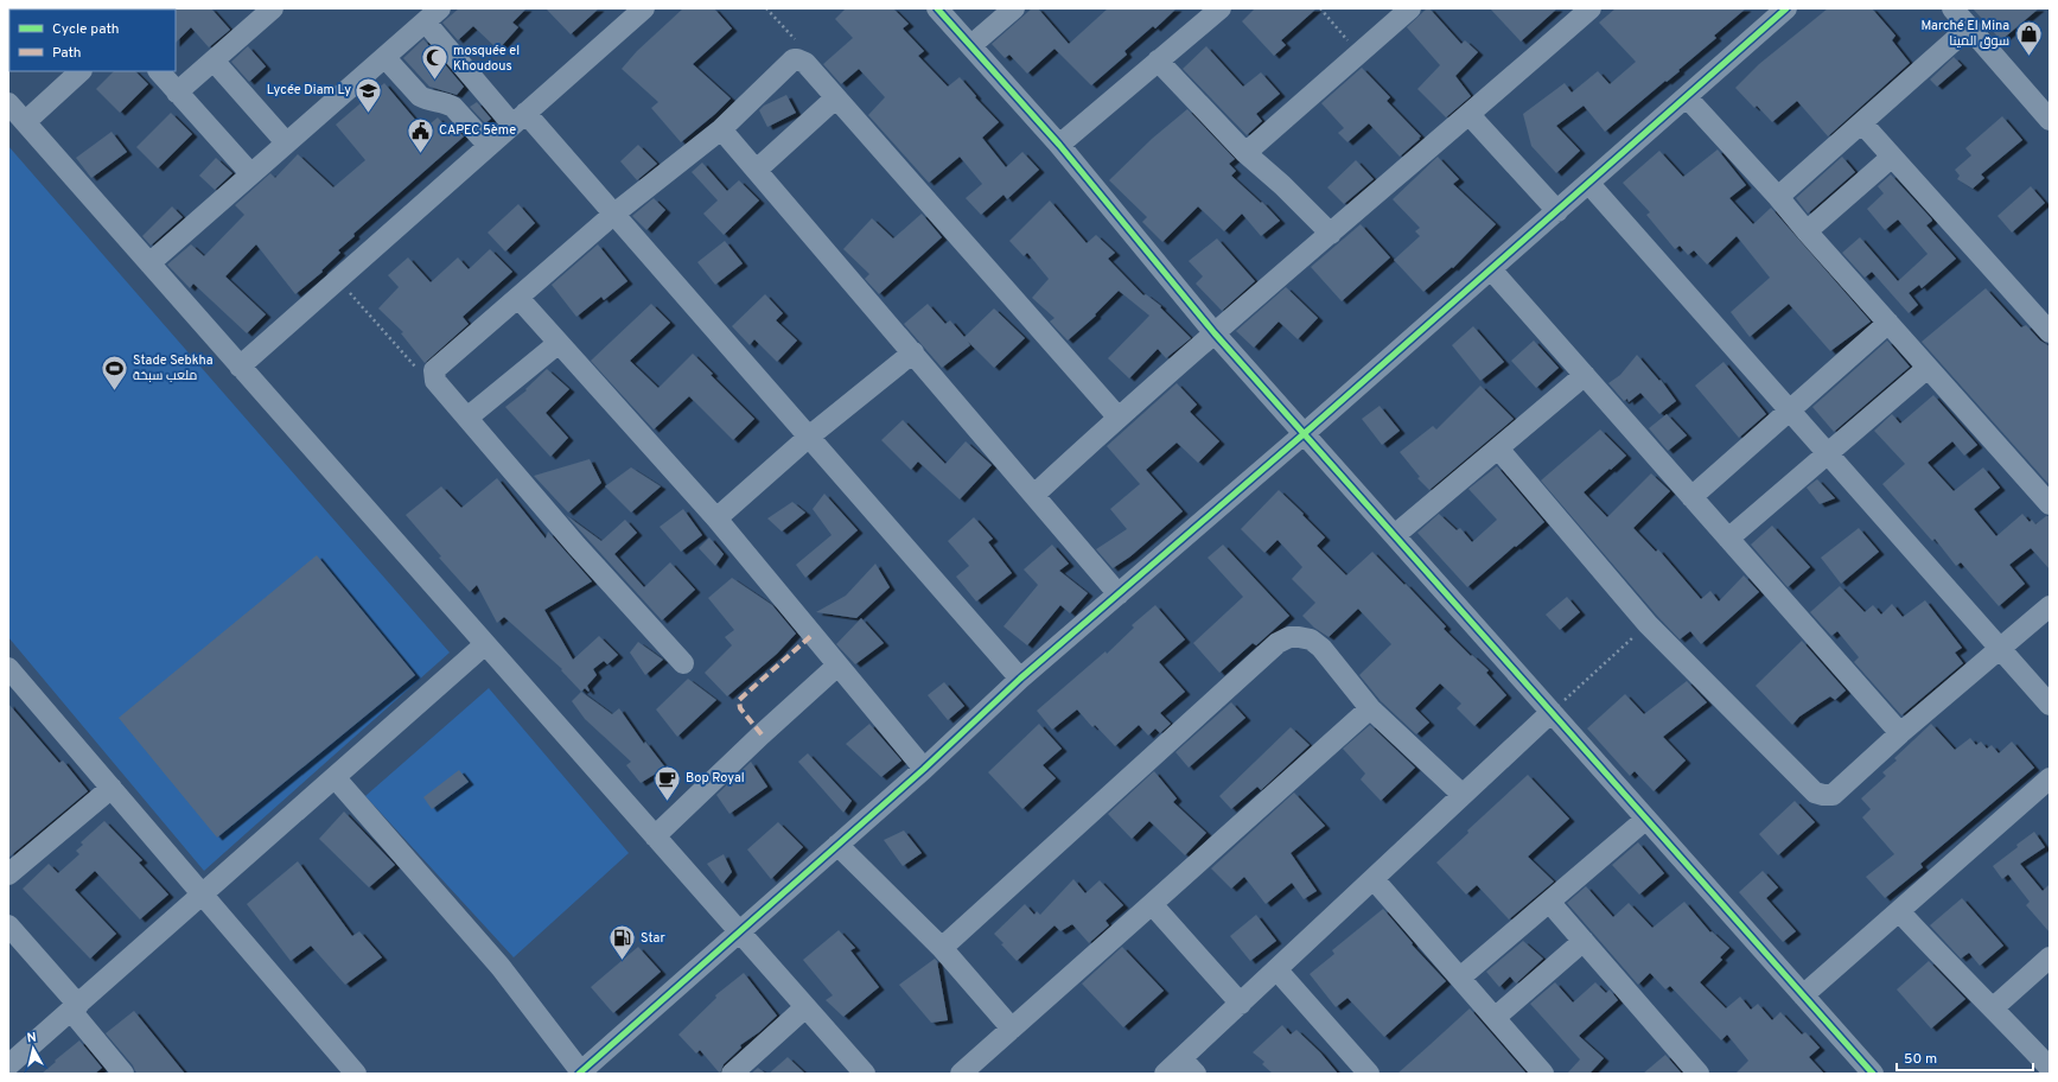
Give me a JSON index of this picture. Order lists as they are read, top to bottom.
{
  "places": {
    "shop": ["Marché El Mina سوق المينا"],
    "mosque": ["mosquée el Khoudous"],
    "school or university": ["Lycée Diam Ly"],
    "public building": ["CAPEC 5ème"],
    "sports": ["Stade Sebkha ملعب سبخة"],
    "cafe": ["Bop Royal"],
    "fuel station": ["Star"]
  },
  "legend": ["Cycle path", "Path"],
  "scale_bar": "50 m",
  "north": "top"
}
